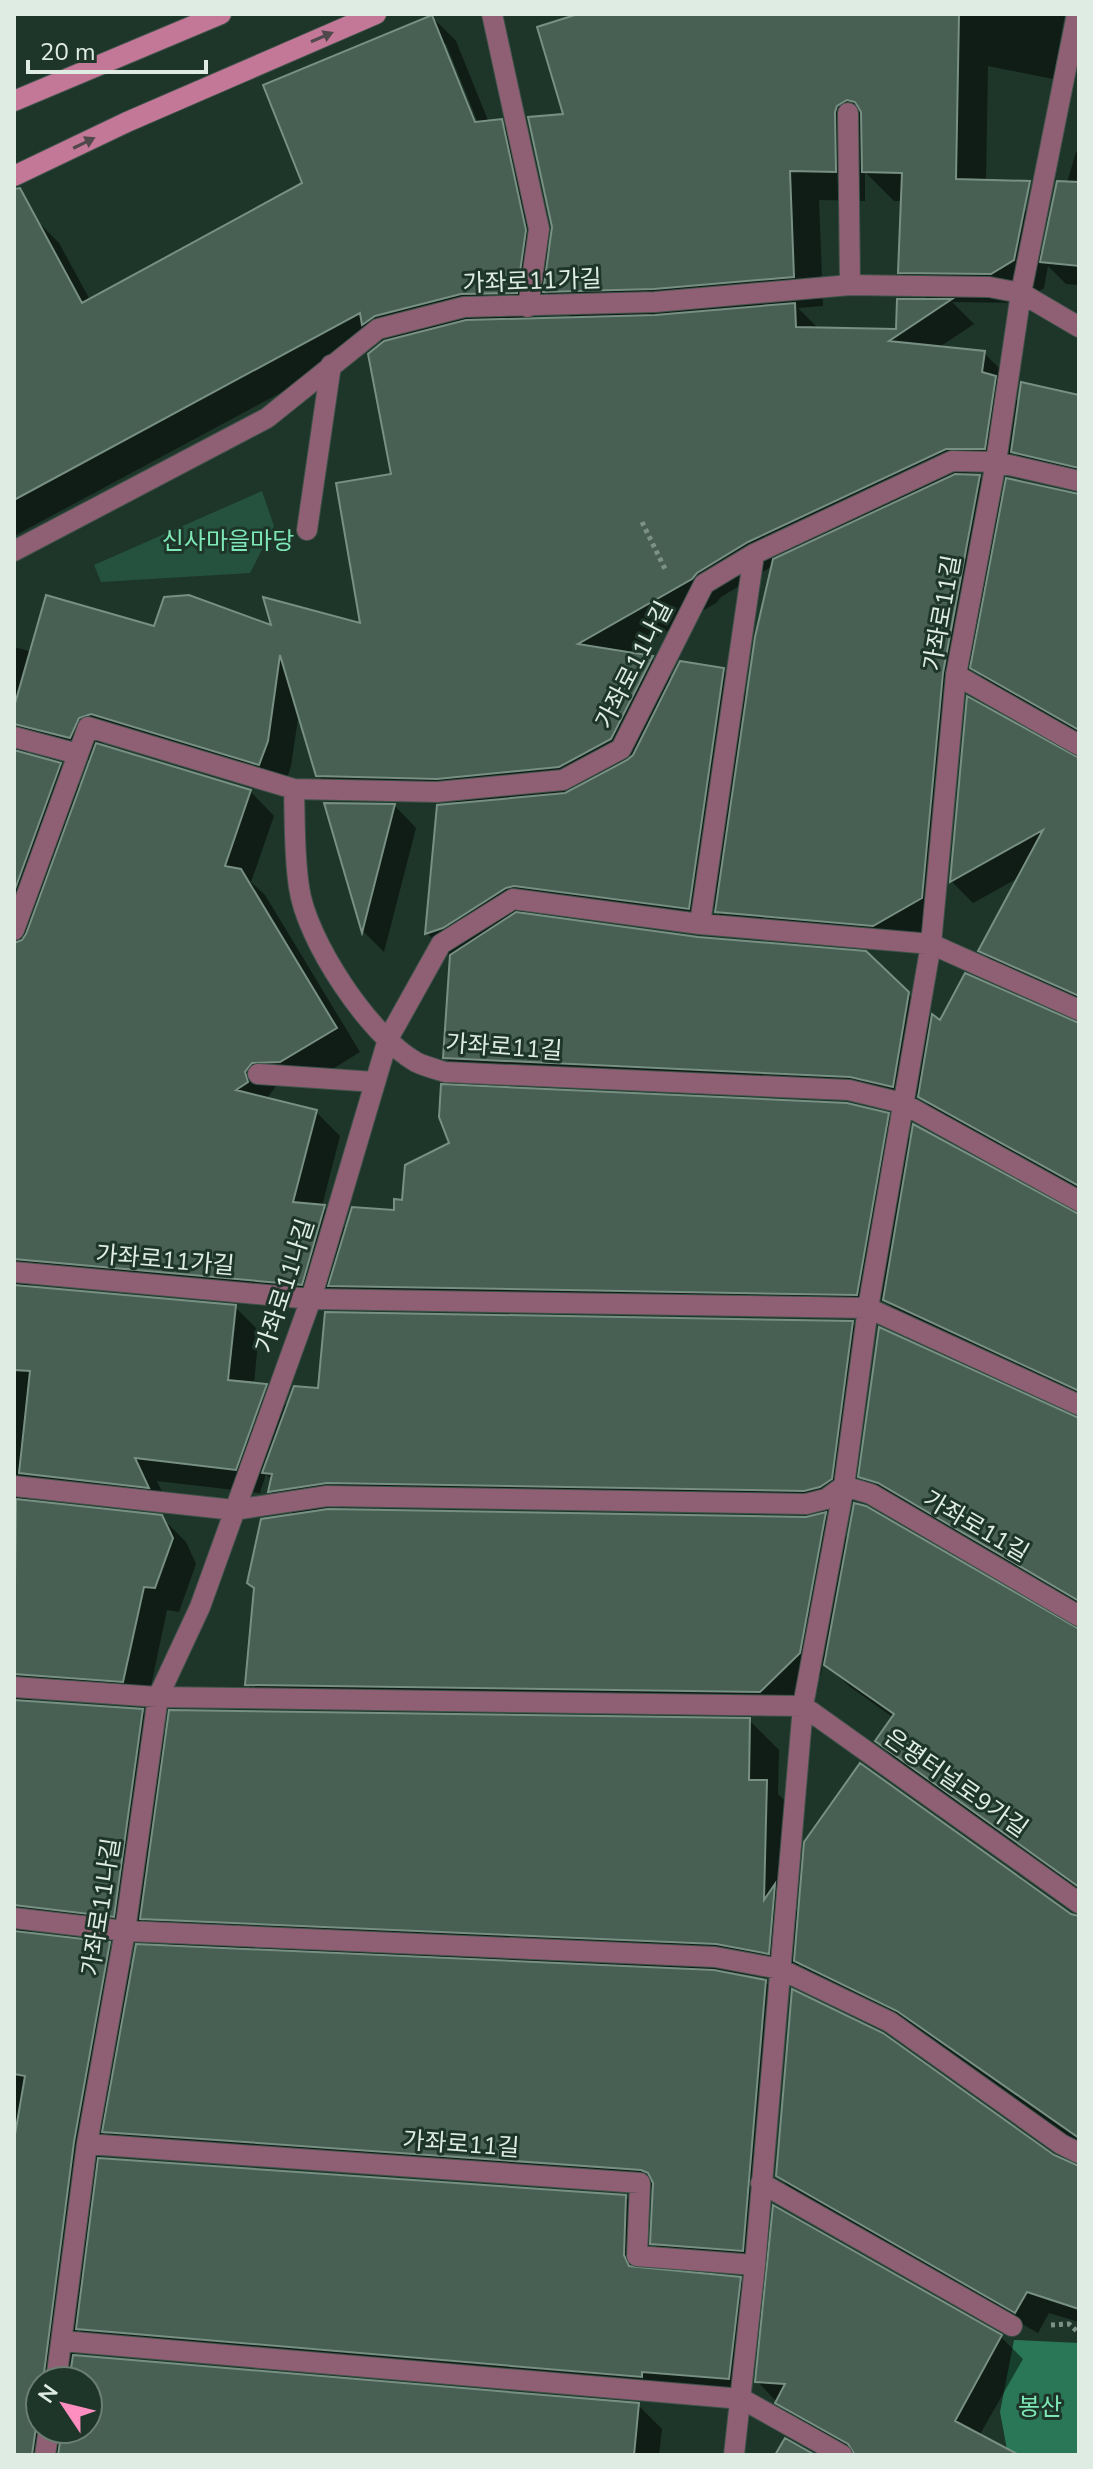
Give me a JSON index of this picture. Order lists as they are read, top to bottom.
{
  "streets": {
    "street": [
      "가좌로11가길",
      "가좌로11길",
      "가좌로11나길",
      "은평터널로9가길"
    ]
  },
  "crossings": [
    ["가좌로11가길", "가좌로11길"],
    ["가좌로11가길", "가좌로11나길"],
    ["가좌로11길", "가좌로11나길"],
    ["가좌로11길", "은평터널로9가길"]
  ],
  "parks": ["신사마을마당", "봉산"],
  "scale_bar": "20 m",
  "north": "top left"
}
